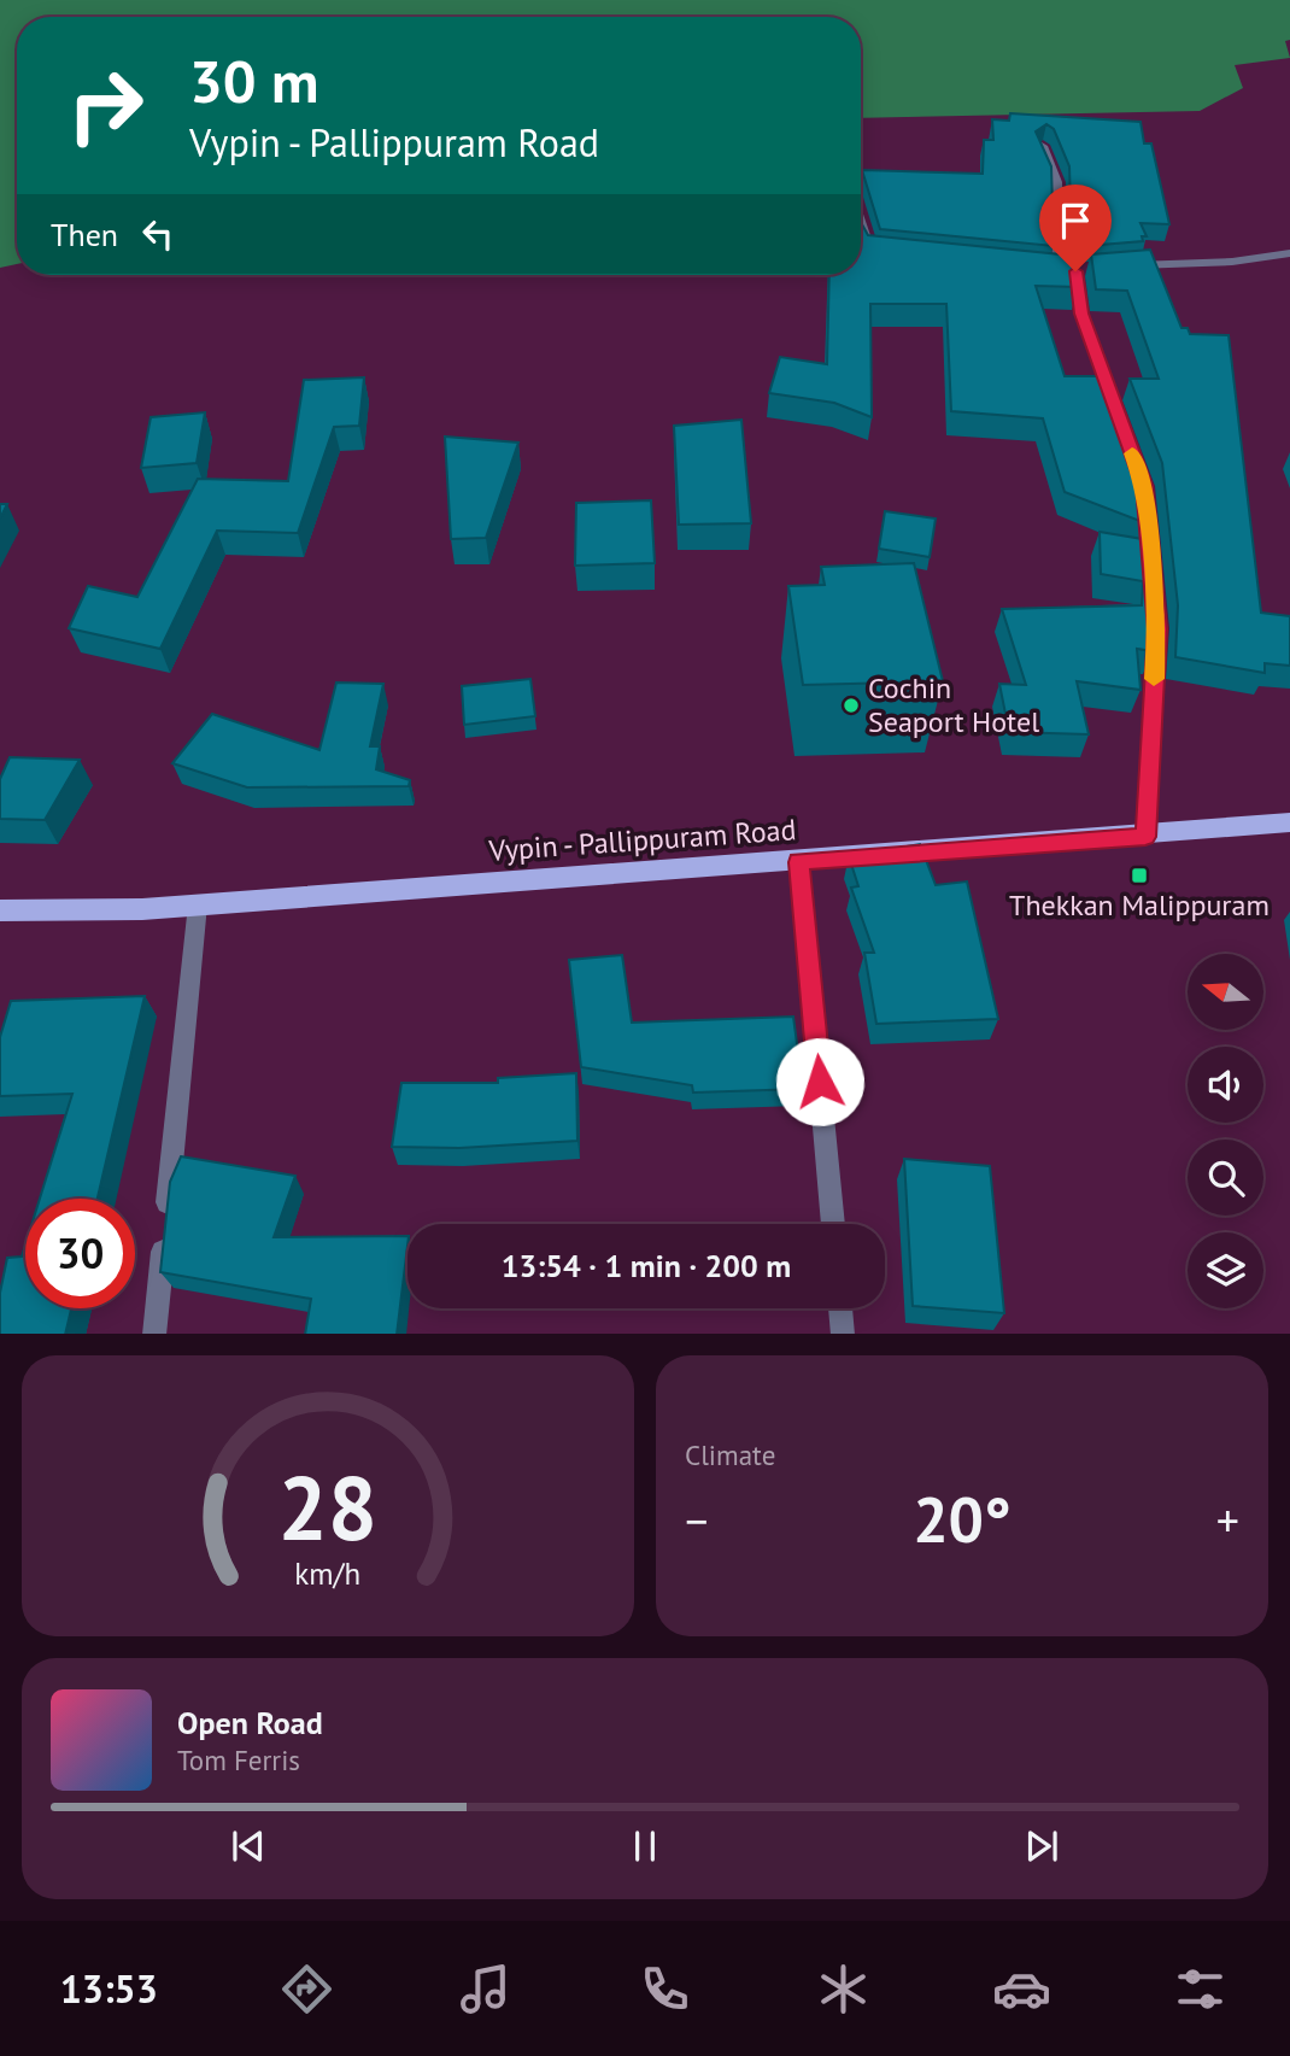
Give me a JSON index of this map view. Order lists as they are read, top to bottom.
{
  "streets": {
    "main road": ["Vypin - Pallippuram Road"]
  },
  "places": {
    "other": ["Cochin Seaport Hotel"],
    "transit": ["Thekkan Malippuram"]
  },
  "north": "left",
  "page": {
    "turn": ["30 m", "Vypin - Pallippuram Road"],
    "then": "Then",
    "limit": "30",
    "trip": "13:54 · 1 min · 200 m",
    "tile": "Climate",
    "heat": ["−", "20°", "+"],
    "song": ["Open Road", "Tom Ferris"],
    "tabs": "13:53",
    "gauge": ["28", "km/h"]
  }
}
